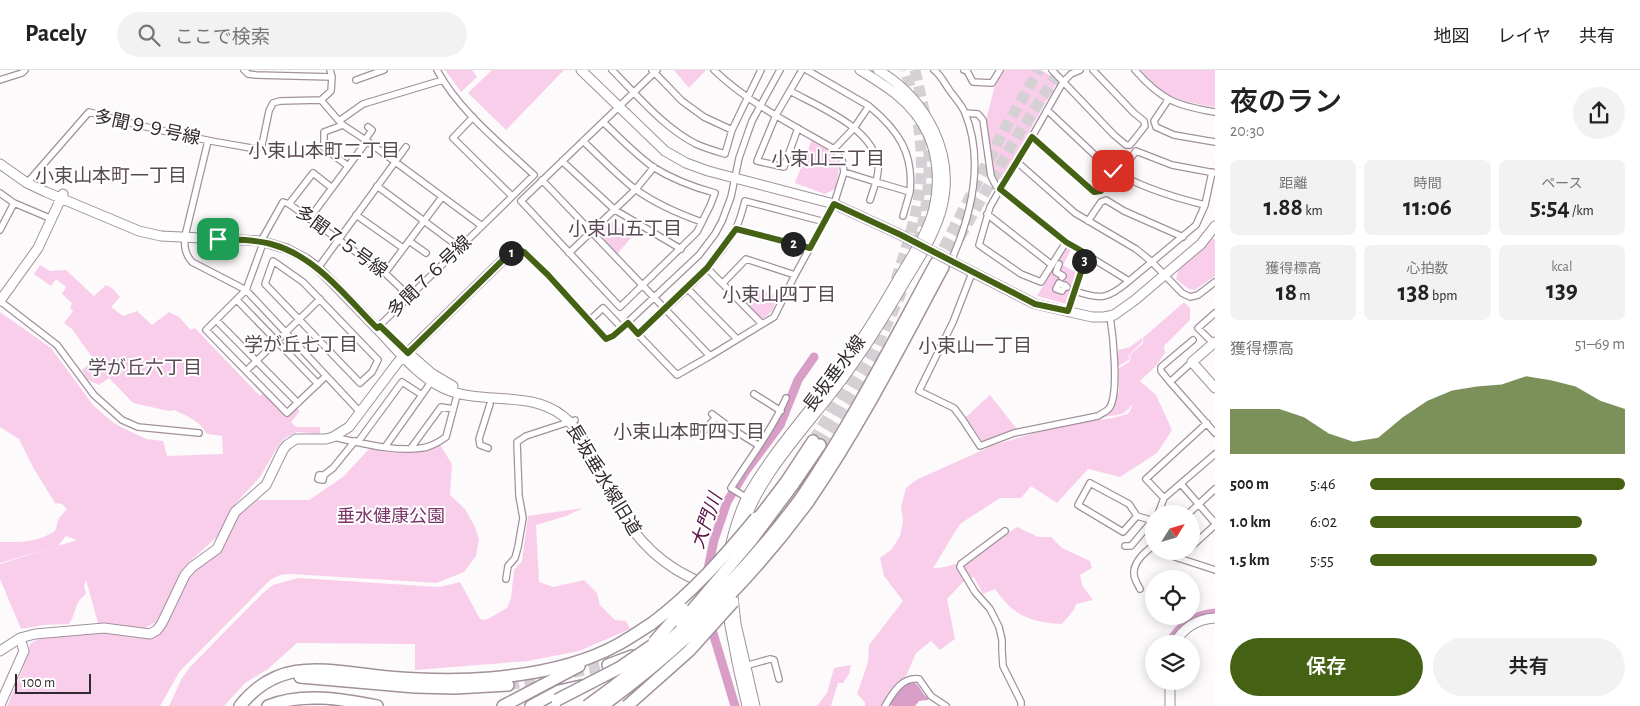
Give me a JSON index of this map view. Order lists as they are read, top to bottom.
{
  "streets": {
    "street": [
      "多聞９９号線",
      "多聞７５号線",
      "多聞７６号線",
      "長坂垂水線",
      "長坂垂水線旧道"
    ]
  },
  "crossings": [
    ["多聞９９号線", "多聞７６号線"],
    ["多聞９９号線", "長坂垂水線旧道"],
    ["多聞７５号線", "多聞７６号線"],
    ["多聞７５号線", "長坂垂水線旧道"],
    ["多聞７６号線", "長坂垂水線旧道"],
    ["長坂垂水線", "長坂垂水線旧道"]
  ],
  "districts": [
    "小束山本町二丁目",
    "小束山三丁目",
    "小束山本町一丁目",
    "小束山五丁目",
    "小束山四丁目",
    "学が丘七丁目",
    "小束山一丁目",
    "学が丘六丁目",
    "小束山本町四丁目"
  ],
  "water": ["大門川"],
  "parks": ["垂水健康公園"],
  "scale_bar": "100 m",
  "north": "top right",
  "page": {
    "header": "Pacely",
    "search": "ここで検索",
    "nav": ["地図", "レイヤ", "共有"],
    "heading": ["夜のラン", "20:30"],
    "stats": [
      ["距離", "1.88 km"],
      ["時間", "11:06"],
      ["ペース", "5:54 /km"],
      ["獲得標高", "18 m"],
      ["心拍数", "138 bpm"],
      ["kcal", "139"]
    ],
    "pins": ["2", "1", "3"],
    "chart": ["獲得標高", "51–69 m"],
    "list": [
      {
        "name": "500 m",
        "note": "5:46"
      },
      {
        "name": "1.0 km",
        "note": "6:02"
      },
      {
        "name": "1.5 km",
        "note": "5:55"
      }
    ],
    "buttons": ["保存", "共有"],
    "scale": "100 m"
  }
}
